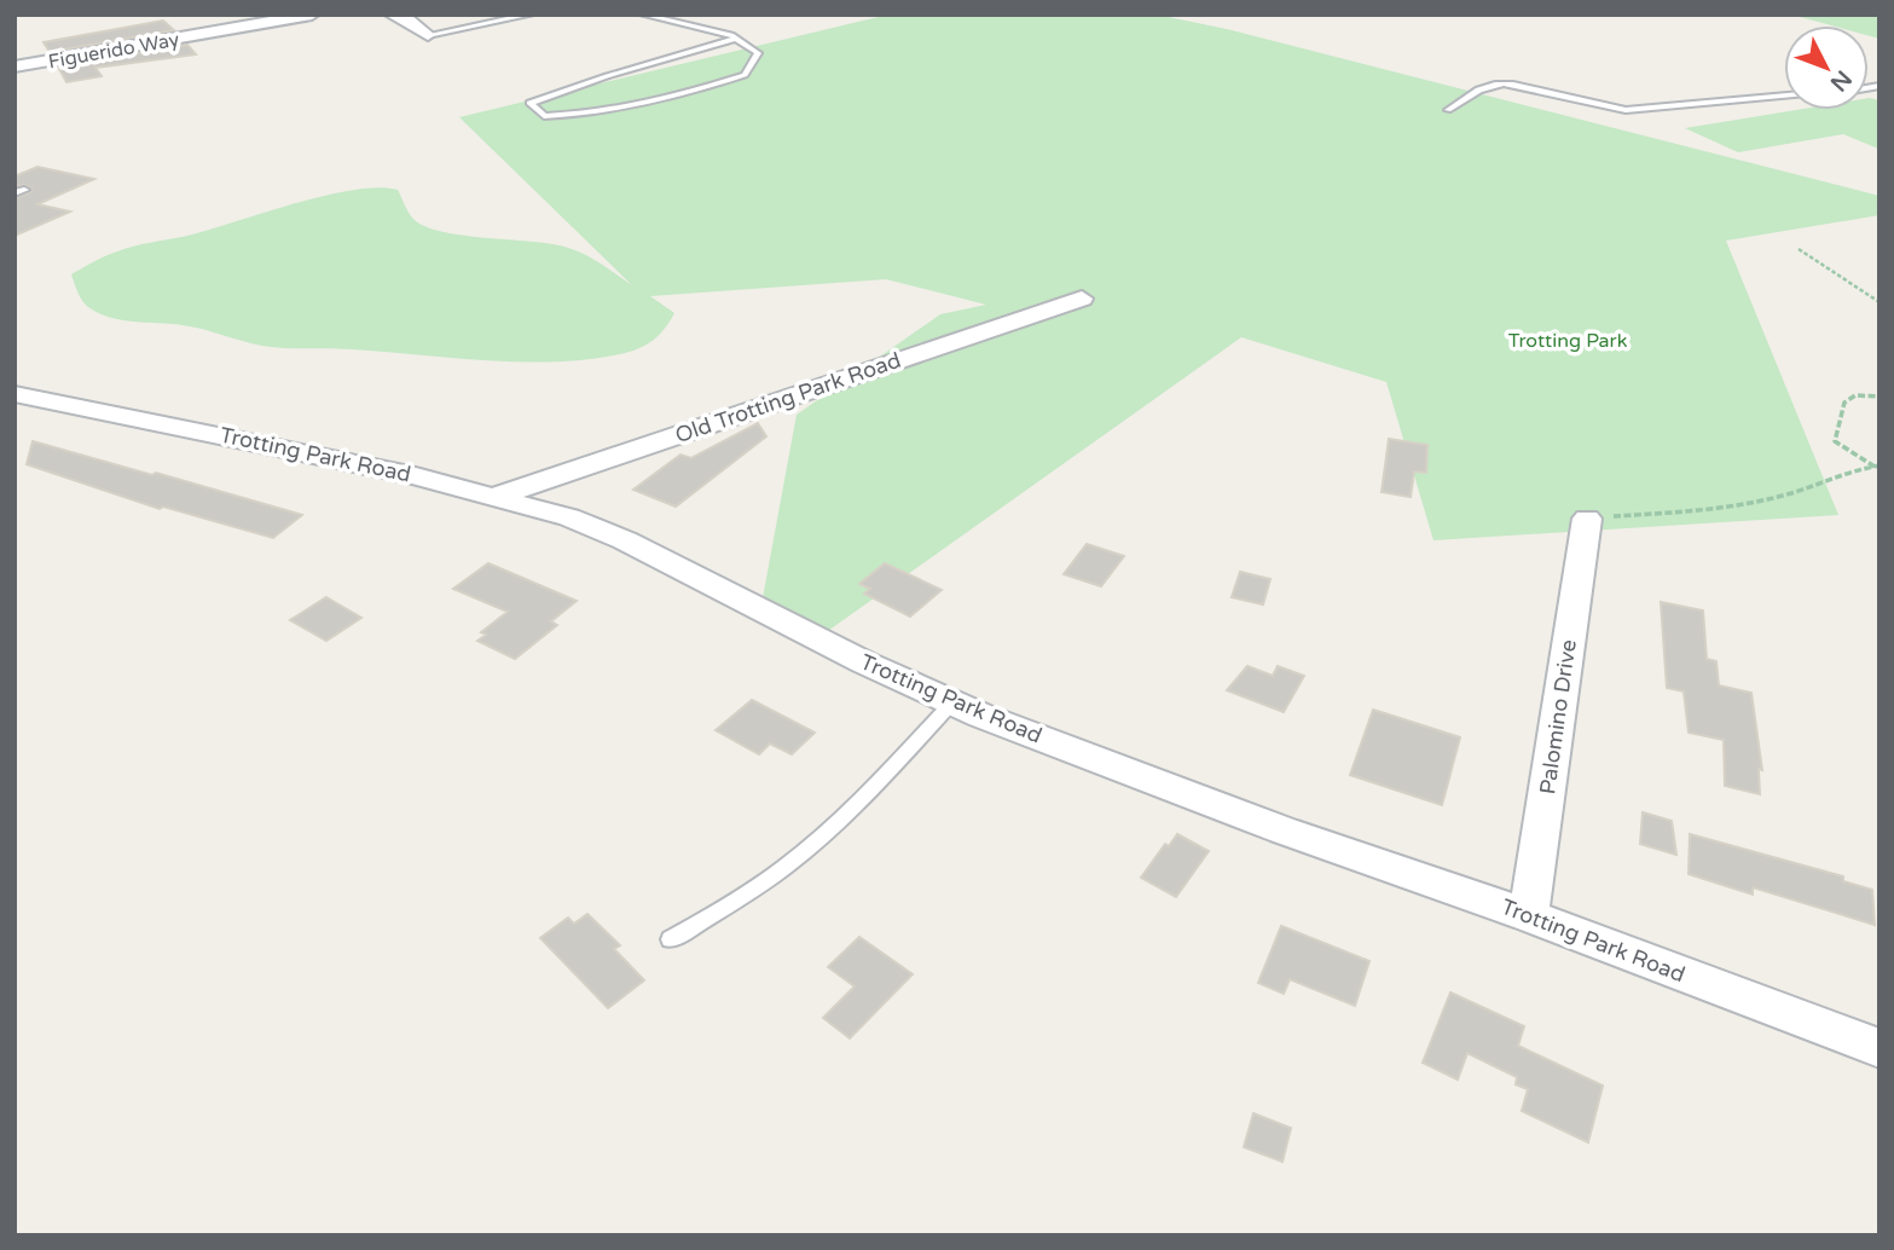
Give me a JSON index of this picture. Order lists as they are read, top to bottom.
{
  "streets": {
    "street": [
      "Figuerido Way",
      "Old Trotting Park Road",
      "Trotting Park Road",
      "Palomino Drive"
    ]
  },
  "crossings": [
    ["Old Trotting Park Road", "Trotting Park Road"],
    ["Trotting Park Road", "Palomino Drive"]
  ],
  "parks": ["Trotting Park"],
  "north": "bottom right"
}
